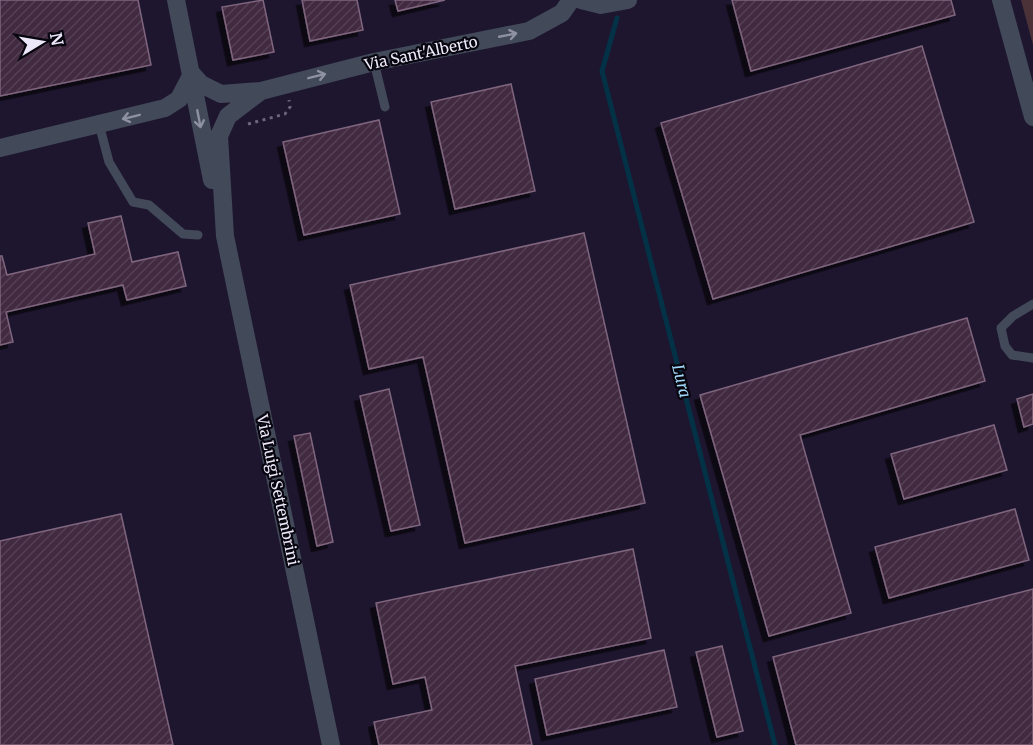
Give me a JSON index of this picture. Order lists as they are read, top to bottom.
{
  "streets": {
    "street": ["Via Sant'Alberto", "Via Luigi Settembrini"]
  },
  "crossings": [
    ["Via Sant'Alberto", "Via Luigi Settembrini"]
  ],
  "one_way": ["Via Sant'Alberto"],
  "water": ["Lura"],
  "north": "right"
}
